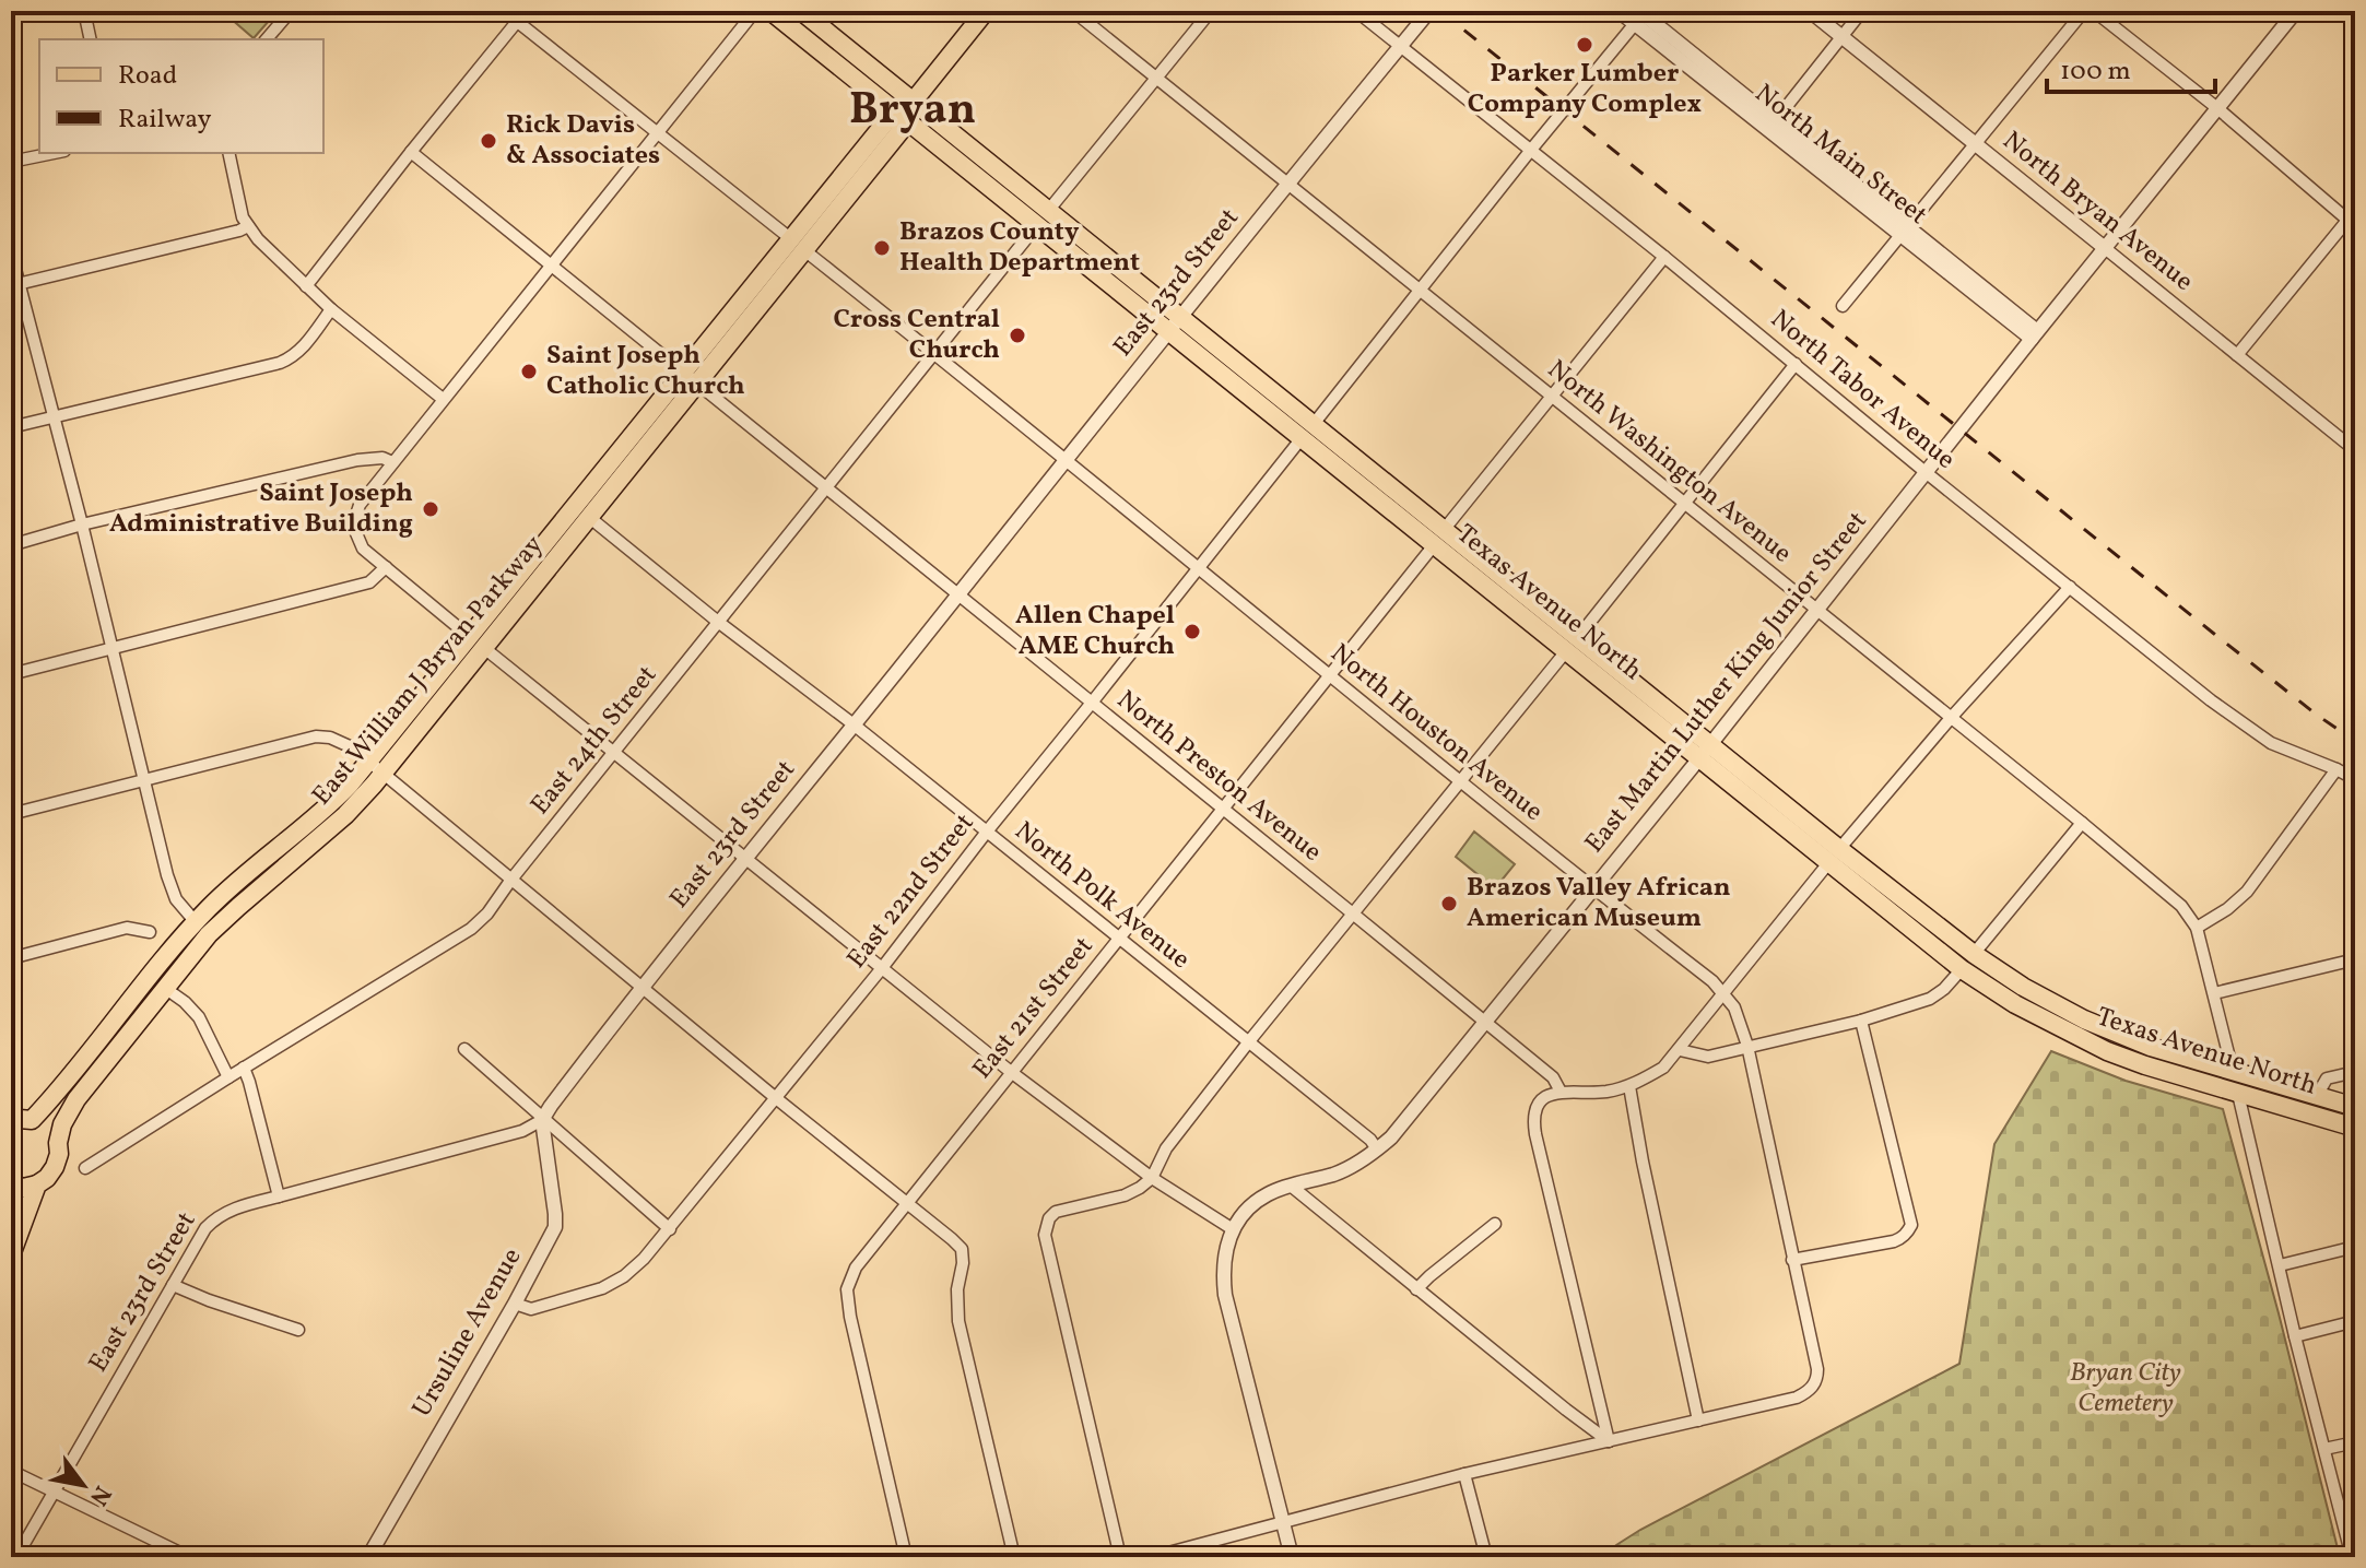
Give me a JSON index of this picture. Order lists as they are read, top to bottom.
{
  "streets": {
    "main road": ["Texas Avenue North", "East William J Bryan Parkway"],
    "street": [
      "North Main Street",
      "North Bryan Avenue",
      "East 23rd Street",
      "North Tabor Avenue",
      "North Washington Avenue",
      "East Martin Luther King Junior Street",
      "North Houston Avenue",
      "East 24th Street",
      "North Preston Avenue",
      "East 22nd Street",
      "North Polk Avenue",
      "East 21st Street",
      "Ursuline Avenue"
    ]
  },
  "crossings": [
    ["North Main Street", "East Martin Luther King Junior Street"],
    ["North Main Street", "East 22nd Street"],
    ["North Bryan Avenue", "East Martin Luther King Junior Street"],
    ["East 23rd Street", "North Tabor Avenue"],
    ["East 23rd Street", "North Washington Avenue"],
    ["East 23rd Street", "Texas Avenue North"],
    ["East 23rd Street", "North Houston Avenue"],
    ["East 23rd Street", "North Preston Avenue"],
    ["East 23rd Street", "North Polk Avenue"],
    ["East 23rd Street", "Ursuline Avenue"],
    ["North Tabor Avenue", "East Martin Luther King Junior Street"],
    ["North Tabor Avenue", "East 22nd Street"],
    ["North Tabor Avenue", "East 21st Street"],
    ["North Washington Avenue", "Texas Avenue North"],
    ["North Washington Avenue", "East Martin Luther King Junior Street"],
    ["North Washington Avenue", "East 24th Street"],
    ["North Washington Avenue", "East 22nd Street"],
    ["North Washington Avenue", "East 21st Street"],
    ["Texas Avenue North", "East William J Bryan Parkway"],
    ["Texas Avenue North", "East Martin Luther King Junior Street"],
    ["Texas Avenue North", "East 24th Street"],
    ["Texas Avenue North", "East 22nd Street"],
    ["Texas Avenue North", "East 21st Street"],
    ["East William J Bryan Parkway", "North Houston Avenue"],
    ["East William J Bryan Parkway", "North Preston Avenue"],
    ["East William J Bryan Parkway", "North Polk Avenue"],
    ["East Martin Luther King Junior Street", "North Houston Avenue"],
    ["East Martin Luther King Junior Street", "North Preston Avenue"],
    ["East Martin Luther King Junior Street", "North Polk Avenue"],
    ["North Houston Avenue", "East 24th Street"],
    ["North Houston Avenue", "East 22nd Street"],
    ["North Houston Avenue", "East 21st Street"],
    ["East 24th Street", "North Preston Avenue"],
    ["East 24th Street", "North Polk Avenue"],
    ["North Preston Avenue", "East 22nd Street"],
    ["North Preston Avenue", "East 21st Street"],
    ["East 22nd Street", "North Polk Avenue"],
    ["East 22nd Street", "Ursuline Avenue"],
    ["North Polk Avenue", "East 21st Street"]
  ],
  "districts": ["Bryan"],
  "parks": ["Bryan City Cemetery"],
  "places": [
    "Parker Lumber Company Complex",
    "Rick Davis & Associates",
    "Brazos County Health Department",
    "Cross Central Church",
    "Saint Joseph Catholic Church",
    "Saint Joseph Administrative Building",
    "Allen Chapel AME Church",
    "Brazos Valley African American Museum"
  ],
  "legend": ["Road", "Railway"],
  "scale_bar": "100 m",
  "north": "bottom right"
}
